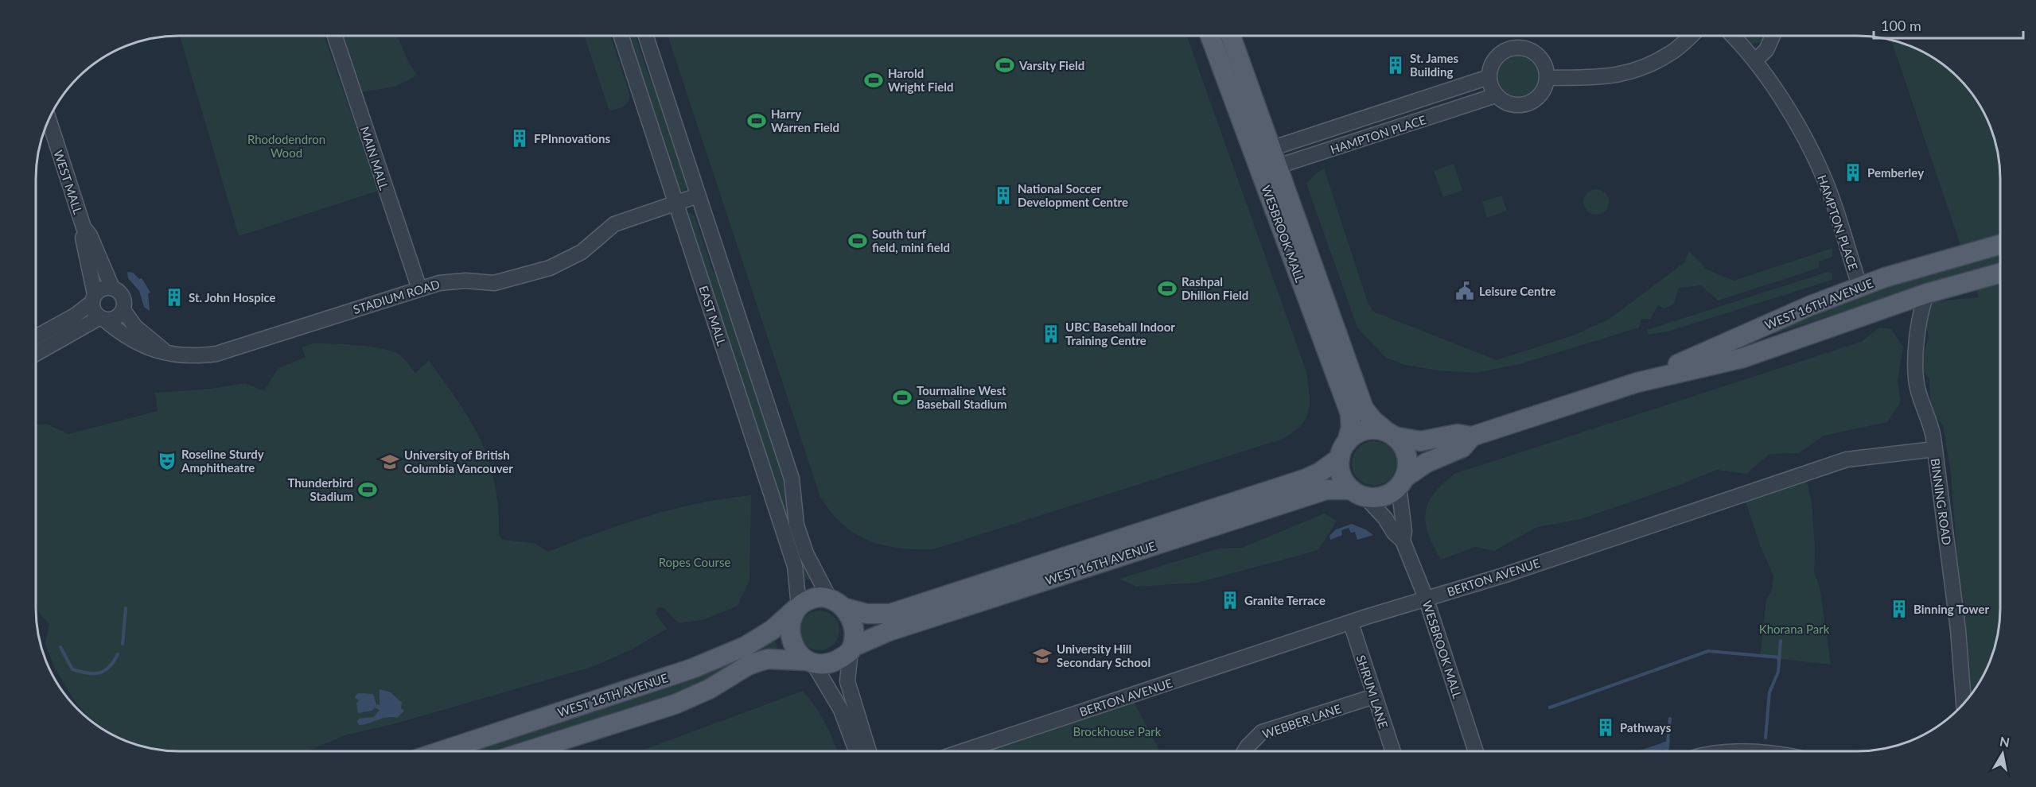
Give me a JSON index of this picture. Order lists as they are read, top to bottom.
{
  "streets": {
    "main road": ["WESBROOK MALL", "WEST 16TH AVENUE"],
    "street": [
      "HAMPTON PLACE",
      "MAIN MALL",
      "WEST MALL",
      "STADIUM ROAD",
      "EAST MALL",
      "BINNING ROAD",
      "BERTON AVENUE",
      "SHRUM LANE",
      "WEBBER LANE"
    ]
  },
  "crossings": [
    ["HAMPTON PLACE", "WESBROOK MALL"],
    ["HAMPTON PLACE", "WEST 16TH AVENUE"],
    ["MAIN MALL", "STADIUM ROAD"],
    ["WEST MALL", "STADIUM ROAD"],
    ["WESBROOK MALL", "WEST 16TH AVENUE"],
    ["WESBROOK MALL", "BERTON AVENUE"],
    ["STADIUM ROAD", "EAST MALL"],
    ["WEST 16TH AVENUE", "EAST MALL"],
    ["WEST 16TH AVENUE", "BINNING ROAD"],
    ["BINNING ROAD", "BERTON AVENUE"],
    ["BERTON AVENUE", "SHRUM LANE"],
    ["SHRUM LANE", "WEBBER LANE"]
  ],
  "parks": [
    "Rhododendron Wood",
    "Ropes Course",
    "Khorana Park",
    "Brockhouse Park"
  ],
  "places": {
    "sports": [
      "Varsity Field",
      "Harold Wright Field",
      "Harry Warren Field",
      "South turf field, mini field",
      "Rashpal Dhillon Field",
      "Tourmaline West Baseball Stadium",
      "Thunderbird Stadium"
    ],
    "building": [
      "St. James Building",
      "FPInnovations",
      "Pemberley",
      "National Soccer Development Centre",
      "St. John Hospice",
      "UBC Baseball Indoor Training Centre",
      "Granite Terrace",
      "Binning Tower",
      "Pathways"
    ],
    "public building": ["Leisure Centre"],
    "theatre": ["Roseline Sturdy Amphitheatre"],
    "school or university": ["University of British Columbia Vancouver", "University Hill Secondary School"]
  },
  "scale_bar": "100 m",
  "north": "top"
}
